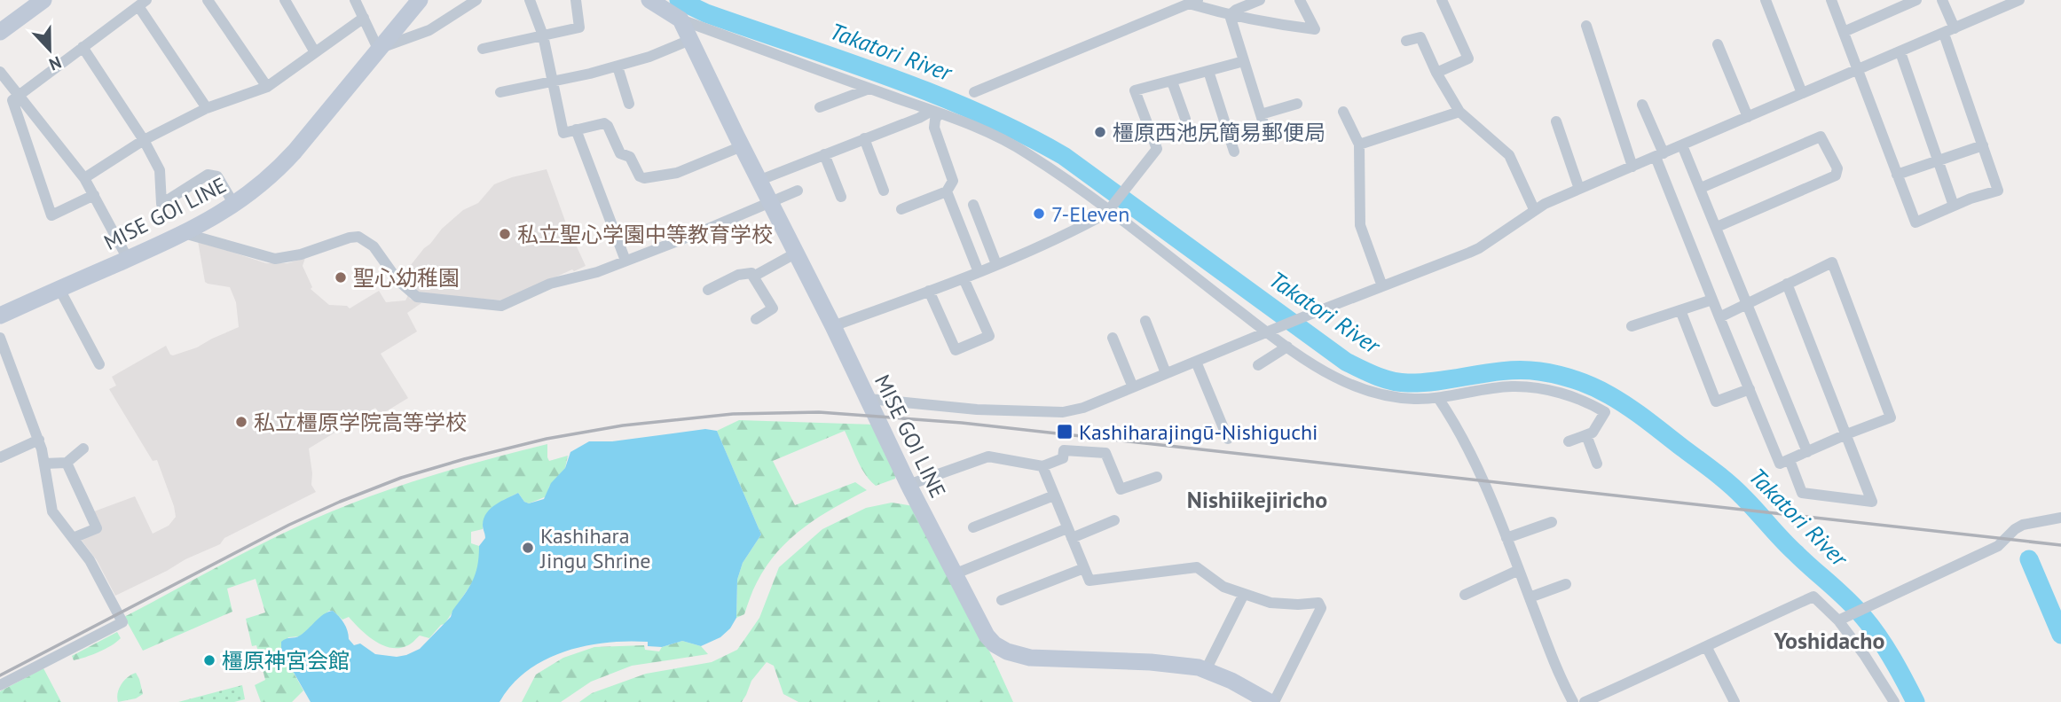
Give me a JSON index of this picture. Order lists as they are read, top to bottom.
{
  "streets": {
    "main road": ["MISE GOI LINE"]
  },
  "districts": ["Nishiikejiricho", "Yoshidacho"],
  "water": ["Takatori River"],
  "places": {
    "other": [
      "橿原西池尻簡易郵便局",
      "7-Eleven",
      "私立聖心学園中等教育学校",
      "聖心幼稚園",
      "私立橿原学院高等学校",
      "Kashihara Jingu Shrine",
      "橿原神宮会館"
    ],
    "transit": ["Kashiharajingū-Nishiguchi"]
  },
  "north": "bottom"
}
